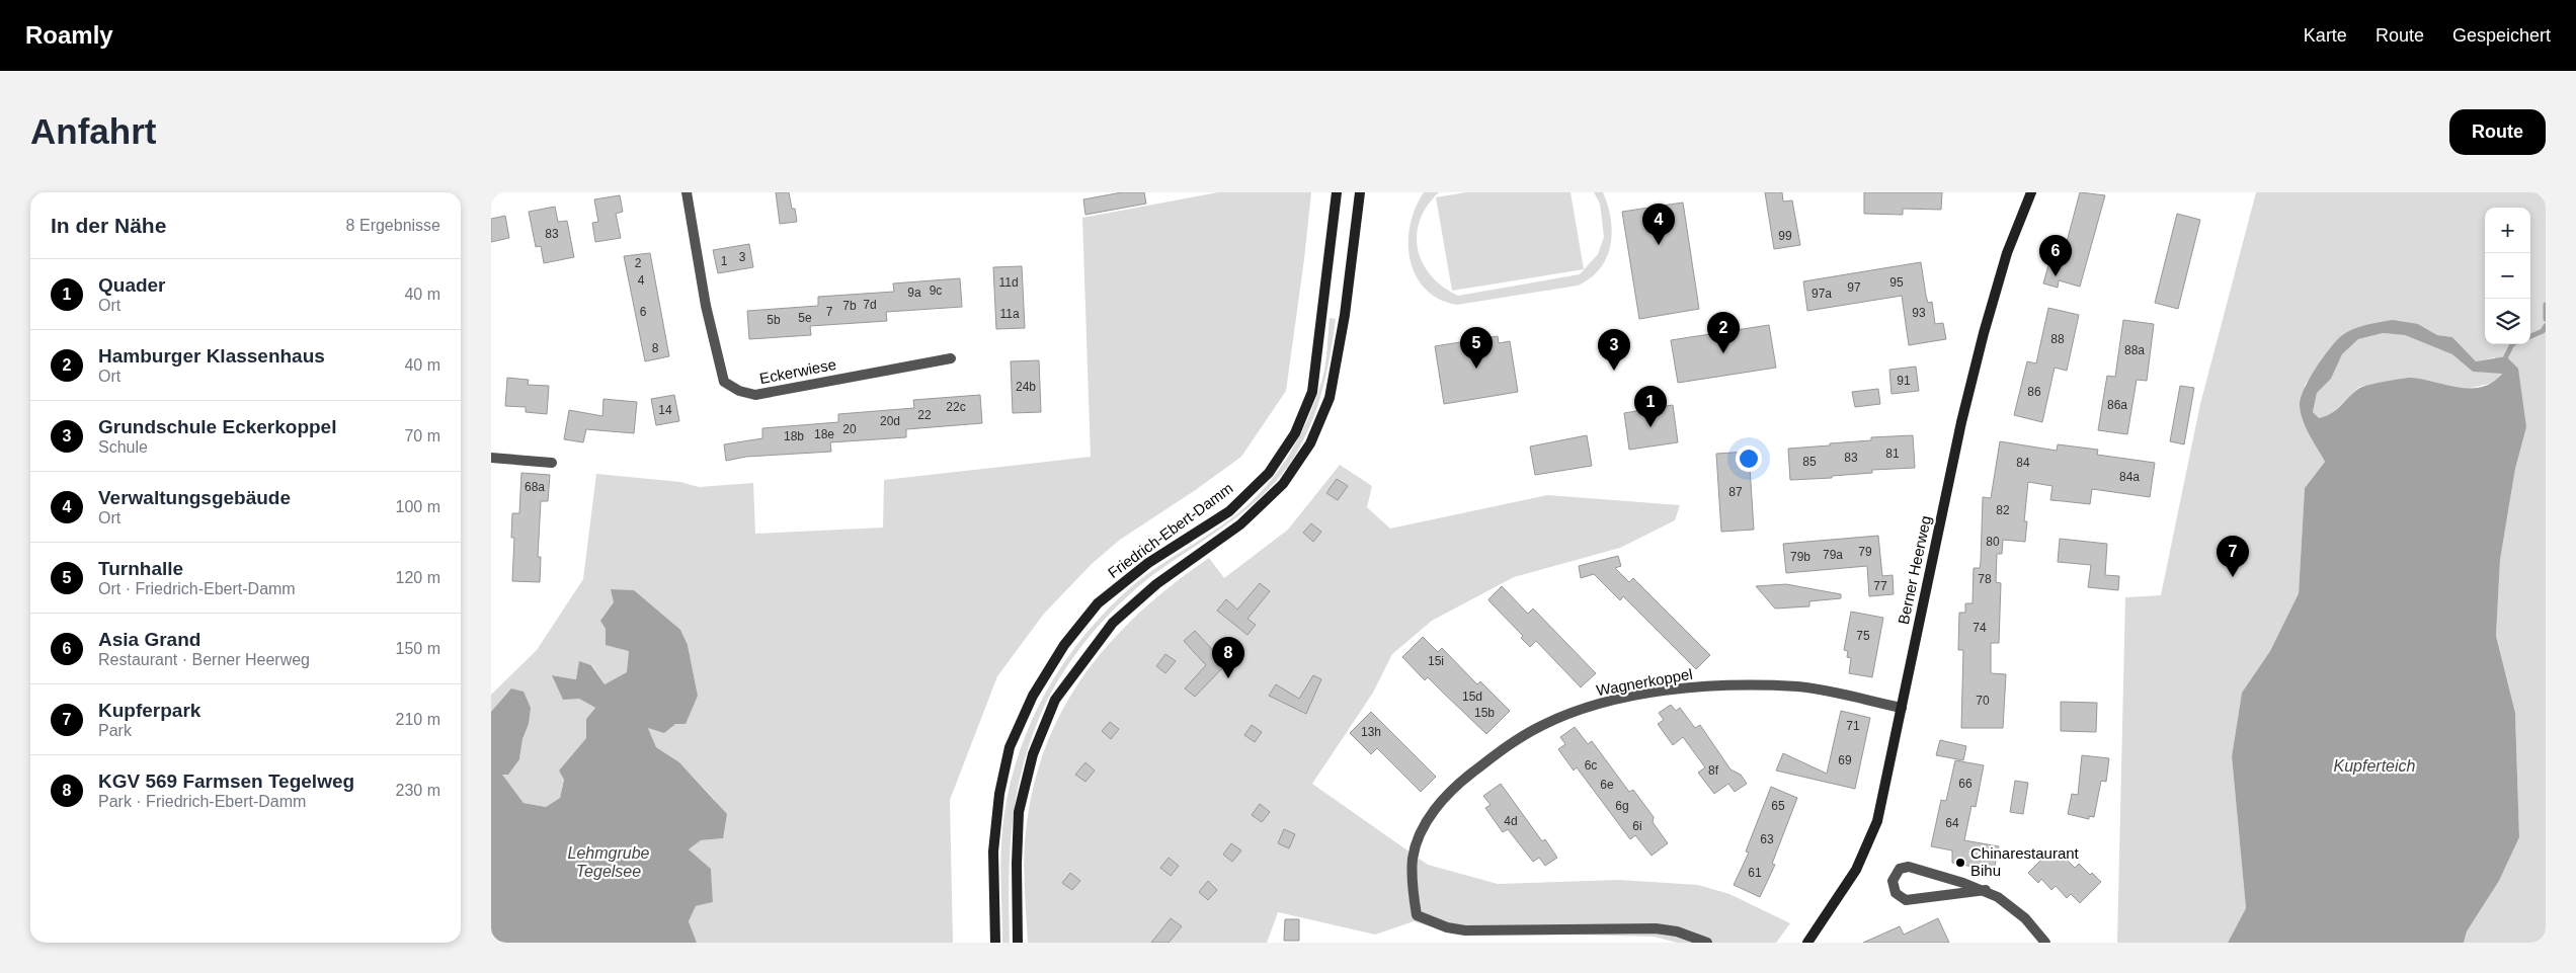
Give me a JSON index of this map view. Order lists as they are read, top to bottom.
{
  "streets": {
    "main road": ["Friedrich-Ebert-Damm", "Berner Heerweg"],
    "street": ["Eckerwiese", "Wagnerkoppel"]
  },
  "crossings": [
    ["Berner Heerweg", "Wagnerkoppel"]
  ],
  "water": ["Kupferteich", "Lehmgrube Tegelsee"],
  "places": ["Chinarestaurant Bihu"],
  "house_numbers": [
    "83",
    "99",
    "3",
    "1",
    "2",
    "4",
    "11d",
    "95",
    "97",
    "9c",
    "9a",
    "97a",
    "7d",
    "7b",
    "6",
    "7",
    "93",
    "11a",
    "5e",
    "5b",
    "88",
    "8",
    "88a",
    "91",
    "24b",
    "86",
    "86a",
    "22c",
    "14",
    "22",
    "20d",
    "20",
    "18e",
    "18b",
    "81",
    "83",
    "85",
    "84",
    "84a",
    "68a",
    "87",
    "82",
    "80",
    "79",
    "79a",
    "79b",
    "78",
    "77",
    "74",
    "75",
    "15i",
    "15d",
    "70",
    "15b",
    "71",
    "13h",
    "69",
    "6c",
    "8f",
    "66",
    "6e",
    "6g",
    "65",
    "4d",
    "64",
    "6i",
    "63",
    "61"
  ],
  "page": {
    "header": "Roamly",
    "nav": ["Karte", "Route", "Gespeichert"],
    "buttons": "Route",
    "title": "Anfahrt",
    "heading": ["In der Nähe", "8 Ergebnisse"],
    "pins": [
      "4",
      "6",
      "2",
      "5",
      "3",
      "1",
      "7",
      "8"
    ],
    "map_buttons": ["+", "−"],
    "list": [
      {
        "mark": "1",
        "name": "Quader",
        "note": "Ort",
        "value": "40 m"
      },
      {
        "mark": "2",
        "name": "Hamburger Klassenhaus",
        "note": "Ort",
        "value": "40 m"
      },
      {
        "mark": "3",
        "name": "Grundschule Eckerkoppel",
        "note": "Schule",
        "value": "70 m"
      },
      {
        "mark": "4",
        "name": "Verwaltungsgebäude",
        "note": "Ort",
        "value": "100 m"
      },
      {
        "mark": "5",
        "name": "Turnhalle",
        "note": "Ort · Friedrich-Ebert-Damm",
        "value": "120 m"
      },
      {
        "mark": "6",
        "name": "Asia Grand",
        "note": "Restaurant · Berner Heerweg",
        "value": "150 m"
      },
      {
        "mark": "7",
        "name": "Kupferpark",
        "note": "Park",
        "value": "210 m"
      },
      {
        "mark": "8",
        "name": "KGV 569 Farmsen Tegelweg",
        "note": "Park · Friedrich-Ebert-Damm",
        "value": "230 m"
      }
    ]
  }
}
